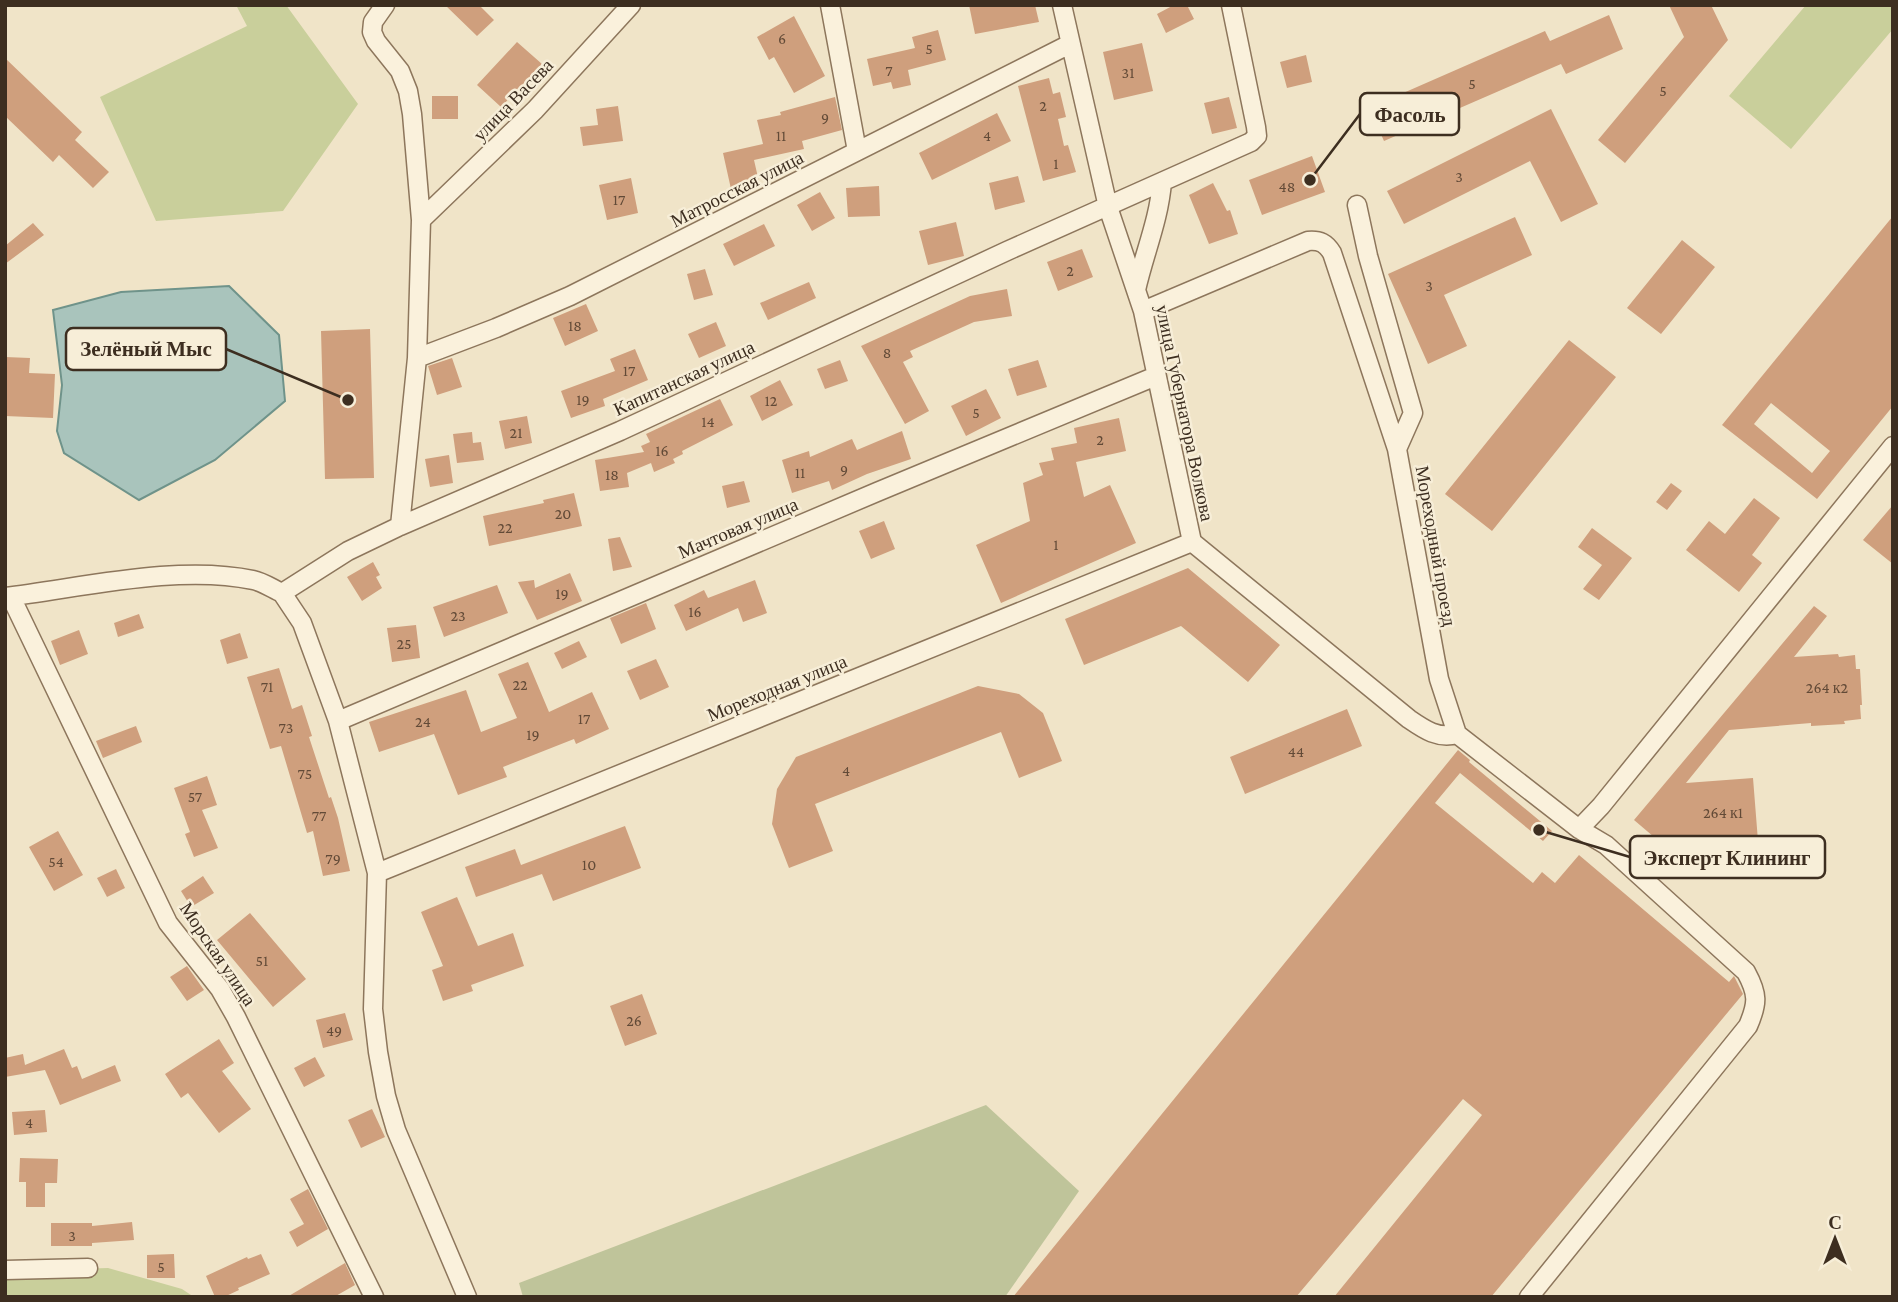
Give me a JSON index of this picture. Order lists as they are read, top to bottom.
{
  "streets": {
    "street": [
      "улица Васева",
      "Матросская улица",
      "Капитанская улица",
      "улица Губернатора Волкова",
      "Мачтовая улица",
      "Мореходный проезд",
      "Мореходная улица",
      "Морская улица"
    ]
  },
  "crossings": [
    ["Матросская улица", "улица Губернатора Волкова"],
    ["Капитанская улица", "улица Губернатора Волкова"],
    ["Капитанская улица", "Морская улица"],
    ["улица Губернатора Волкова", "Мачтовая улица"],
    ["улица Губернатора Волкова", "Мореходный проезд"],
    ["улица Губернатора Волкова", "Мореходная улица"]
  ],
  "places": ["Фасоль", "Зелёный Мыс", "Эксперт Клининг"],
  "house_numbers": [
    "6",
    "5",
    "7",
    "31",
    "5",
    "5",
    "2",
    "9",
    "11",
    "4",
    "1",
    "3",
    "48",
    "17",
    "2",
    "3",
    "18",
    "8",
    "17",
    "19",
    "12",
    "5",
    "14",
    "21",
    "2",
    "16",
    "9",
    "11",
    "18",
    "20",
    "22",
    "1",
    "19",
    "16",
    "23",
    "25",
    "22",
    "71",
    "264 к2",
    "17",
    "24",
    "73",
    "19",
    "44",
    "4",
    "75",
    "57",
    "264 к1",
    "77",
    "79",
    "54",
    "10",
    "51",
    "26",
    "49",
    "4",
    "3",
    "5"
  ],
  "north": "top"
}
